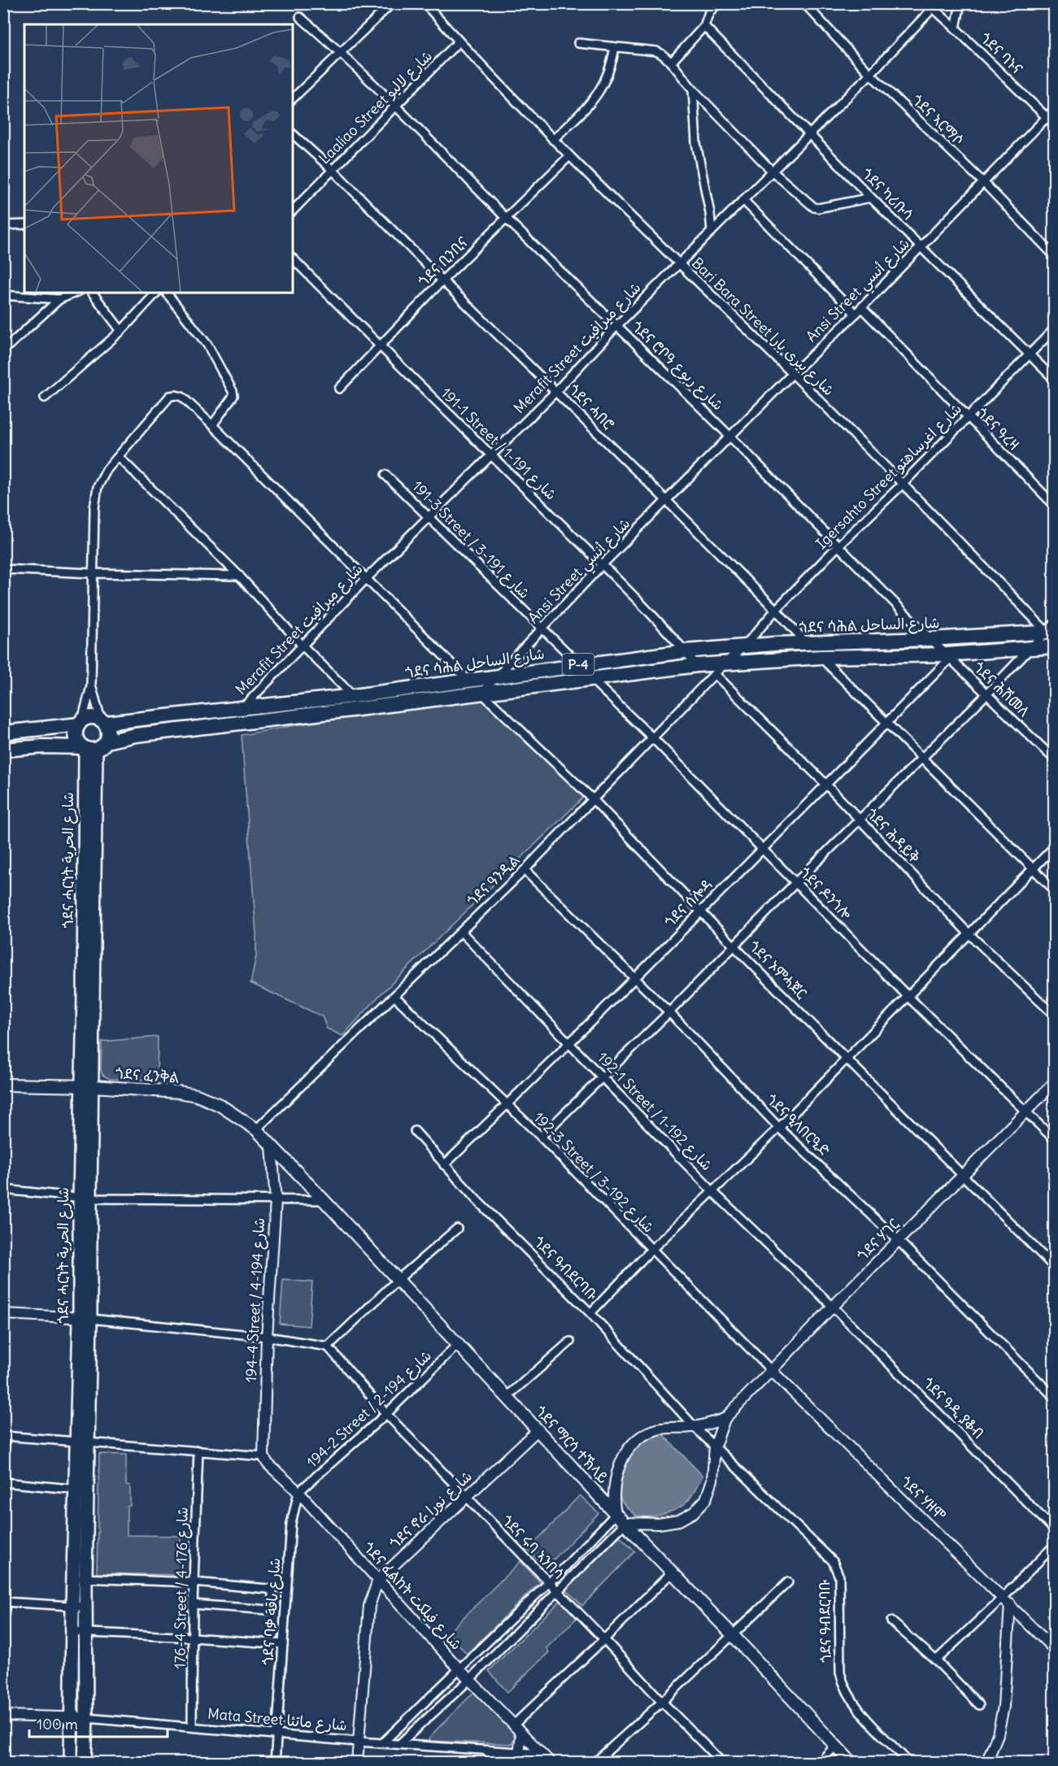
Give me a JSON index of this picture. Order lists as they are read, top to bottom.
{
  "streets": {
    "highway": ["ጎደና ሳሕል شارع الساحل", "P-4"],
    "main road": ["ጎደና ሓርነት شارع الحرية", "ጎደና ፈንቅል", "ጎደና ማርሳ ተኽላይ"],
    "street": [
      "ጎደና ባኑና",
      "Laaliao Street شارع لاليو",
      "ጎደና ኣርማሶ",
      "ጎደና ካሪቡሳ",
      "ጎደና ቢንቢና",
      "Ansi Street شارع أنسي",
      "Bari Bara Street شارع بيرى بارا",
      "Merafit Street شارع ميرافيت",
      "ጎደና ሮቦዓ شارع ربوع",
      "ጎደና ሓበሮ",
      "ጎደና ዓረዛ",
      "191-1 Street / شارع 191-1",
      "Igersahto Street شارع اغرساهتو",
      "191-3 Street / شارع 191-3",
      "ጎደና ሕሽመለ",
      "ጎደና ሕዳይቅ",
      "ጎደና ዓንዲል",
      "ጎደና ዶንጎሎ",
      "ጎደና ሰሎዳ",
      "ጎደና ኦምሓጀር",
      "192-1 Street / شارع 192-1",
      "ጎደና ዒላበርዒድ",
      "192-3 Street / شارع 192-3",
      "ጎደና ሃገር",
      "ጎደና ዓብደርባቡ",
      "194-4 Street / شارع 194-4",
      "ጎደና ዓዲ ያቆብ",
      "194-2 Street / شارع 194-2",
      "ጎደና ሃዘሞ",
      "ጎደና ኖራ شارع نورا",
      "ጎደና ሩባ ኣንበሳ",
      "176-4 Street / شارع 176-4",
      "ጎደና ፈልከት شارع فيلكت",
      "ጎደና ባቃ شارع باقة",
      "Mata Street شارع ماتئا"
    ]
  },
  "crossings": [
    ["ጎደና ባኑና", "Ansi Street شارع أنسي"],
    ["ጎደና ባኑና", "Merafit Street شارع ميرافيت"],
    ["Laaliao Street شارع لاليو", "Bari Bara Street شارع بيرى بارا"],
    ["Laaliao Street شارع لاليو", "ጎደና ሮቦዓ شارع ربوع"],
    ["Laaliao Street شارع لاليو", "ጎደና ሓበሮ"],
    ["ጎደና ኣርማሶ", "Ansi Street شارع أنسي"],
    ["ጎደና ኣርማሶ", "Merafit Street شارع ميرافيت"],
    ["ጎደና ካሪቡሳ", "Ansi Street شارع أنسي"],
    ["ጎደና ካሪቡሳ", "Merafit Street شارع ميرافيت"],
    ["ጎደና ካሪቡሳ", "Igersahto Street شارع اغرساهتو"],
    ["ጎደና ቢንቢና", "Bari Bara Street شارع بيرى بارا"],
    ["ጎደና ቢንቢና", "ጎደና ሮቦዓ شارع ربوع"],
    ["ጎደና ቢንቢና", "ጎደና ሓበሮ"],
    ["ጎደና ቢንቢና", "191-1 Street / شارع 191-1"],
    ["Ansi Street شارع أنسي", "Bari Bara Street شارع بيرى بارا"],
    ["Ansi Street شارع أنسي", "ጎደና ሮቦዓ شارع ربوع"],
    ["Ansi Street شارع أنسي", "ጎደና ሓበሮ"],
    ["Ansi Street شارع أنسي", "ጎደና ዓረዛ"],
    ["Ansi Street شارع أنسي", "191-1 Street / شارع 191-1"],
    ["Ansi Street شارع أنسي", "191-3 Street / شارع 191-3"],
    ["Ansi Street شارع أنسي", "ጎደና ሳሕል شارع الساحل"],
    ["Ansi Street شارع أنسي", "ጎደና ኦምሓጀር"],
    ["Bari Bara Street شارع بيرى بارا", "Merafit Street شارع ميرافيت"],
    ["Bari Bara Street شارع بيرى بارا", "Igersahto Street شارع اغرساهتو"],
    ["Bari Bara Street شارع بيرى بارا", "ጎደና ሳሕል شارع الساحل"],
    ["Merafit Street شارع ميرافيت", "ጎደና ሮቦዓ شارع ربوع"],
    ["Merafit Street شارع ميرافيت", "ጎደና ሓበሮ"],
    ["Merafit Street شارع ميرافيت", "191-1 Street / شارع 191-1"],
    ["Merafit Street شارع ميرافيت", "191-3 Street / شارع 191-3"],
    ["Merafit Street شارع ميرافيت", "ጎደና ሳሕል شارع الساحل"],
    ["Merafit Street شارع ميرافيت", "ጎደና ኦምሓጀር"],
    ["ጎደና ሮቦዓ شارع ربوع", "Igersahto Street شارع اغرساهتو"],
    ["ጎደና ሮቦዓ شارع ربوع", "ጎደና ሳሕል شارع الساحل"],
    ["ጎደና ሮቦዓ شارع ربوع", "ጎደና ሕሽመለ"],
    ["ጎደና ሓበሮ", "Igersahto Street شارع اغرساهتو"],
    ["ጎደና ሓበሮ", "ጎደና ሳሕል شارع الساحل"],
    ["ጎደና ሓበሮ", "ጎደና ሰሎዳ"],
    ["ጎደና ዓረዛ", "Igersahto Street شارع اغرساهتو"],
    ["191-1 Street / شارع 191-1", "ጎደና ሳሕል شارع الساحل"],
    ["Igersahto Street شارع اغرساهتو", "ጎደና ሳሕል شارع الساحل"],
    ["Igersahto Street شارع اغرساهتو", "ጎደና ዓንዲል"],
    ["191-3 Street / شارع 191-3", "ጎደና ሳሕል شارع الساحل"],
    ["191-3 Street / شارع 191-3", "ጎደና ዶንጎሎ"],
    ["ጎደና ሳሕል شارع الساحل", "ጎደና ሕሽመለ"],
    ["ጎደና ሳሕል شارع الساحل", "ጎደና ሓርነት شارع الحرية"],
    ["ጎደና ሳሕል شارع الساحل", "ጎደና ዓንዲል"],
    ["ጎደና ሳሕል شارع الساحل", "ጎደና ዶንጎሎ"],
    ["ጎደና ሳሕል شارع الساحل", "ጎደና ሰሎዳ"],
    ["ጎደና ሳሕል شارع الساحل", "ጎደና ኦምሓጀር"],
    ["ጎደና ሕሽመለ", "ጎደና ሰሎዳ"],
    ["ጎደና ሕዳይቅ", "ጎደና ዓንዲል"],
    ["ጎደና ሕዳይቅ", "ጎደና ሰሎዳ"],
    ["ጎደና ሓርነት شارع الحرية", "ጎደና ፈንቅል"],
    ["ጎደና ሓርነት شارع الحرية", "Mata Street شارع ماتئا"],
    ["ጎደና ዓንዲል", "ጎደና ዶንጎሎ"],
    ["ጎደና ዓንዲል", "ጎደና ኦምሓጀር"],
    ["ጎደና ዓንዲል", "ጎደና ፈንቅል"],
    ["ጎደና ዓንዲል", "192-1 Street / شارع 192-1"],
    ["ጎደና ዓንዲል", "ጎደና ዒላበርዒድ"],
    ["ጎደና ዓንዲል", "192-3 Street / شارع 192-3"],
    ["ጎደና ዶንጎሎ", "ጎደና ሰሎዳ"],
    ["ጎደና ዶንጎሎ", "ጎደና ሃገር"],
    ["ጎደና ሰሎዳ", "ጎደና ኦምሓጀር"],
    ["ጎደና ሰሎዳ", "192-1 Street / شارع 192-1"],
    ["ጎደና ሰሎዳ", "ጎደና ዒላበርዒድ"],
    ["ጎደና ሰሎዳ", "192-3 Street / شارع 192-3"],
    ["ጎደና ሰሎዳ", "ጎደና ዓብደርባቡ"],
    ["ጎደና ኦምሓጀር", "ጎደና ሃገር"],
    ["ጎደና ፈንቅል", "194-4 Street / شارع 194-4"],
    ["ጎደና ፈንቅል", "ጎደና ማርሳ ተኽላይ"],
    ["192-1 Street / شارع 192-1", "ጎደና ሃገር"],
    ["192-1 Street / شارع 192-1", "ጎደና ዓዲ ያቆብ"],
    ["ጎደና ዒላበርዒድ", "ጎደና ሃገር"],
    ["192-3 Street / شارع 192-3", "ጎደና ሃገር"],
    ["192-3 Street / شارع 192-3", "ጎደና ሃዘሞ"],
    ["ጎደና ሃገር", "ጎደና ዓዲ ያቆብ"],
    ["ጎደና ሃገር", "ጎደና ሃዘሞ"],
    ["ጎደና ዓብደርባቡ", "ጎደና ማርሳ ተኽላይ"],
    ["194-4 Street / شارع 194-4", "ጎደና ማርሳ ተኽላይ"],
    ["194-4 Street / شارع 194-4", "ጎደና ፈልከት شارع فيلكت"],
    ["194-2 Street / شارع 194-2", "ጎደና ማርሳ ተኽላይ"],
    ["194-2 Street / شارع 194-2", "ጎደና ሩባ ኣንበሳ"],
    ["194-2 Street / شارع 194-2", "ጎደና ፈልከት شارع فيلكت"],
    ["194-2 Street / شارع 194-2", "ጎደና ባቃ شارع باقة"],
    ["ጎደና ማርሳ ተኽላይ", "ጎደና ኖራ شارع نورا"],
    ["ጎደና ኖራ شارع نورا", "ጎደና ሩባ ኣንበሳ"],
    ["ጎደና ኖራ شارع نورا", "ጎደና ፈልከት شارع فيلكت"],
    ["ጎደና ኖራ شارع نورا", "Mata Street شارع ماتئا"],
    ["176-4 Street / شارع 176-4", "Mata Street شارع ماتئا"],
    ["ጎደና ፈልከት شارع فيلكت", "ጎደና ባቃ شارع باقة"],
    ["ጎደና ፈልከት شارع فيلكت", "Mata Street شارع ماتئا"],
    ["ጎደና ባቃ شارع باقة", "Mata Street شارع ماتئا"]
  ],
  "scale_bar": "100 m"
}
